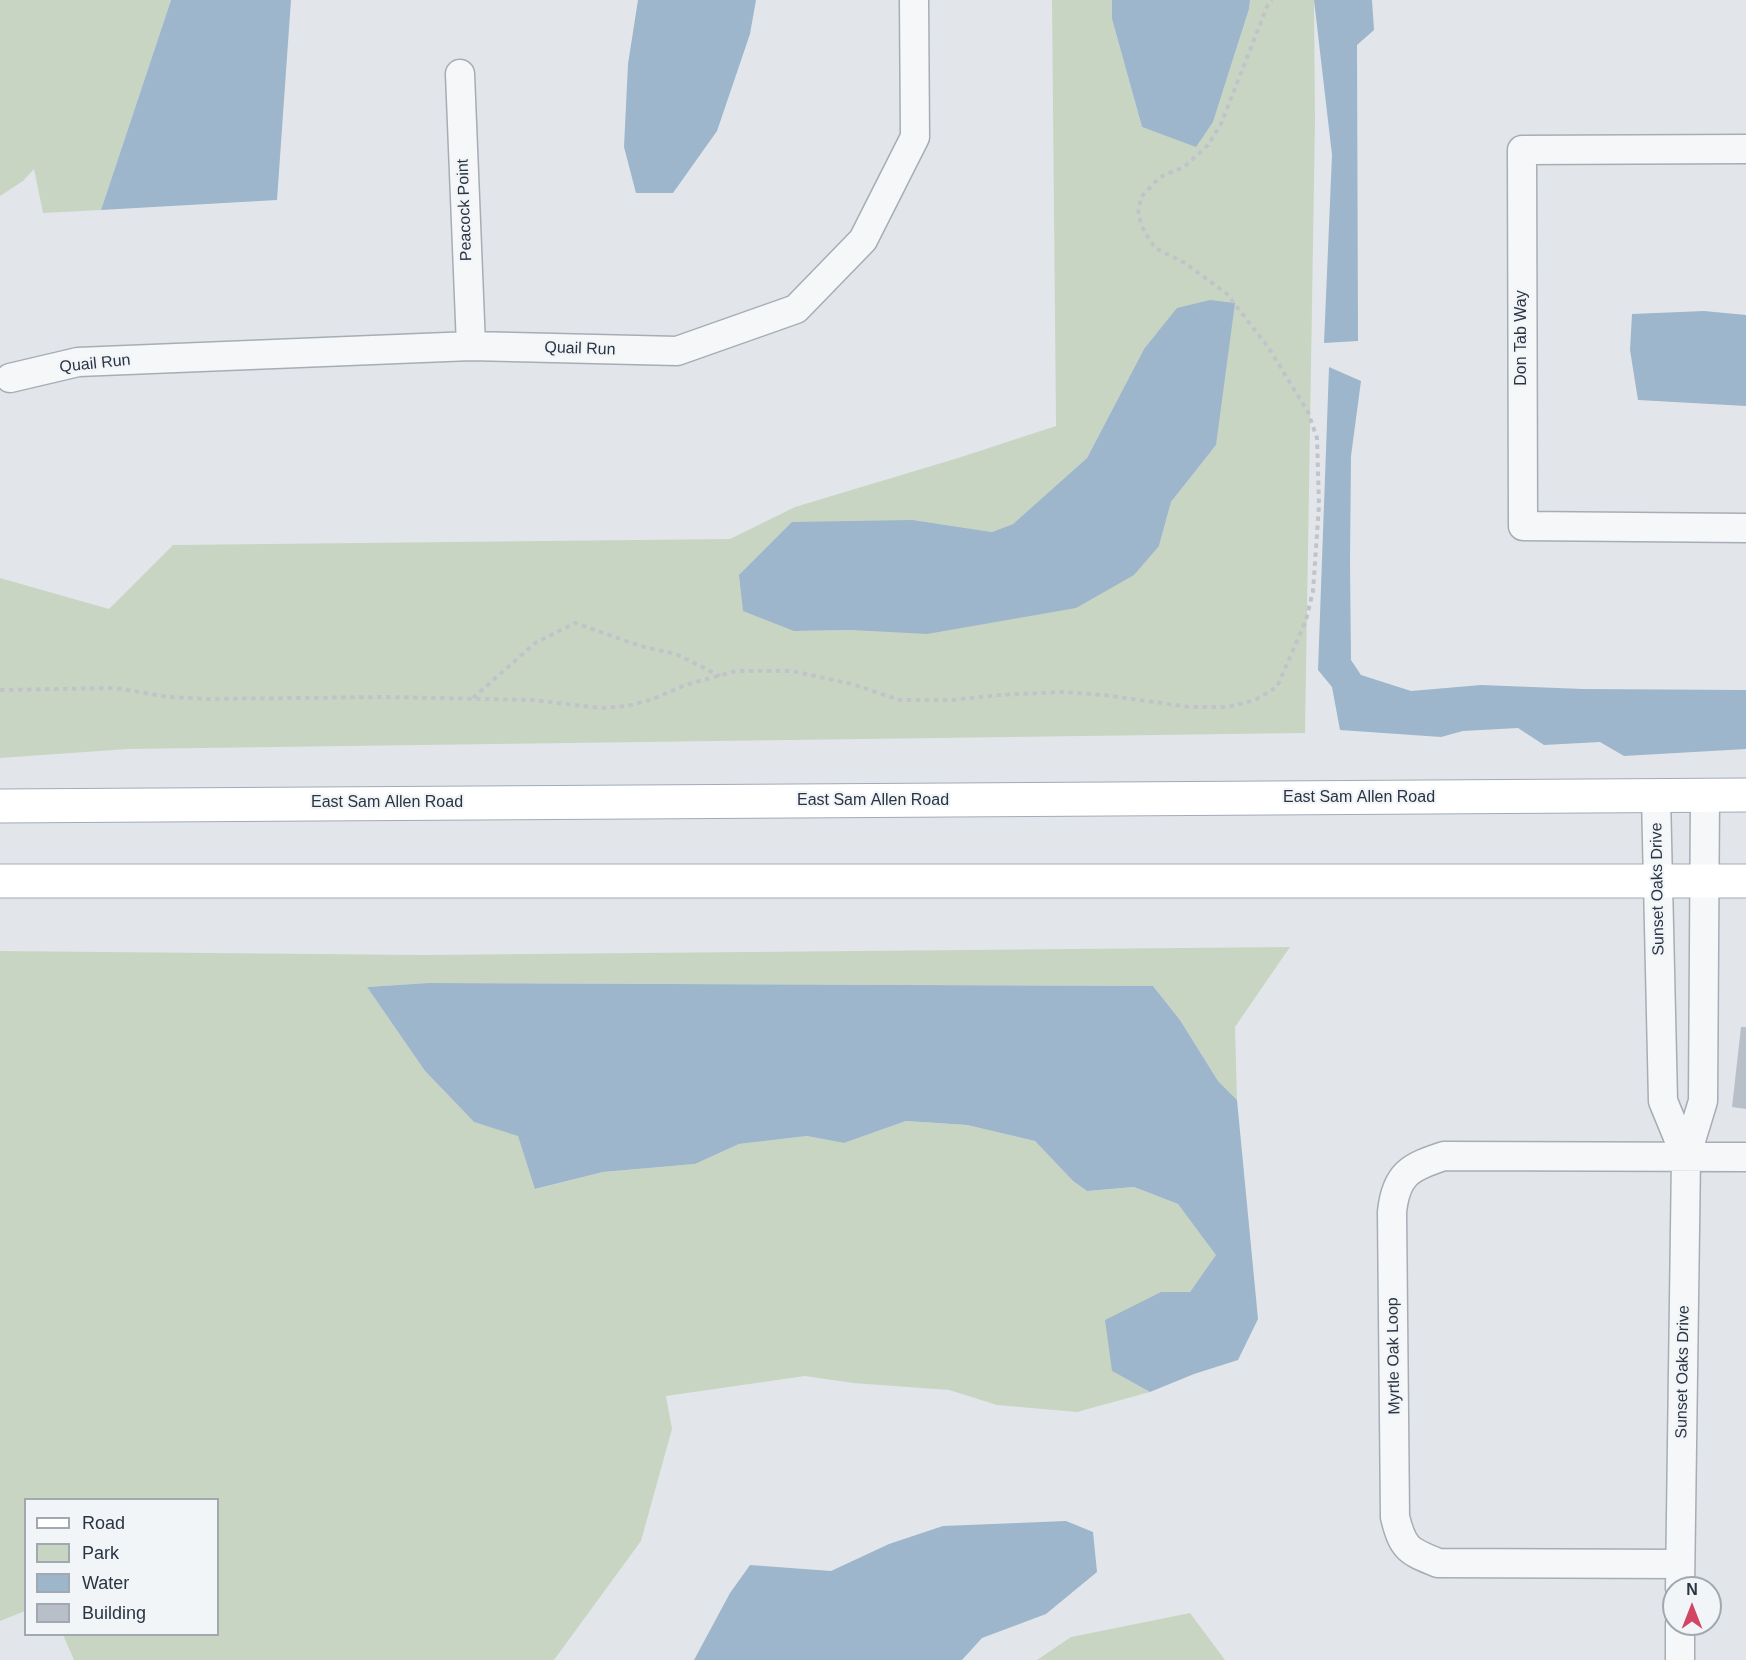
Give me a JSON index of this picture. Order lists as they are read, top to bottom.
{
  "streets": {
    "main road": ["East Sam Allen Road"],
    "street": [
      "Peacock Point",
      "Don Tab Way",
      "Quail Run",
      "Sunset Oaks Drive",
      "Myrtle Oak Loop"
    ]
  },
  "crossings": [
    ["Peacock Point", "Quail Run"],
    ["East Sam Allen Road", "Sunset Oaks Drive"],
    ["Sunset Oaks Drive", "Myrtle Oak Loop"]
  ],
  "legend": [
    "Road",
    "Park",
    "Water",
    "Building"
  ],
  "north": "top"
}
